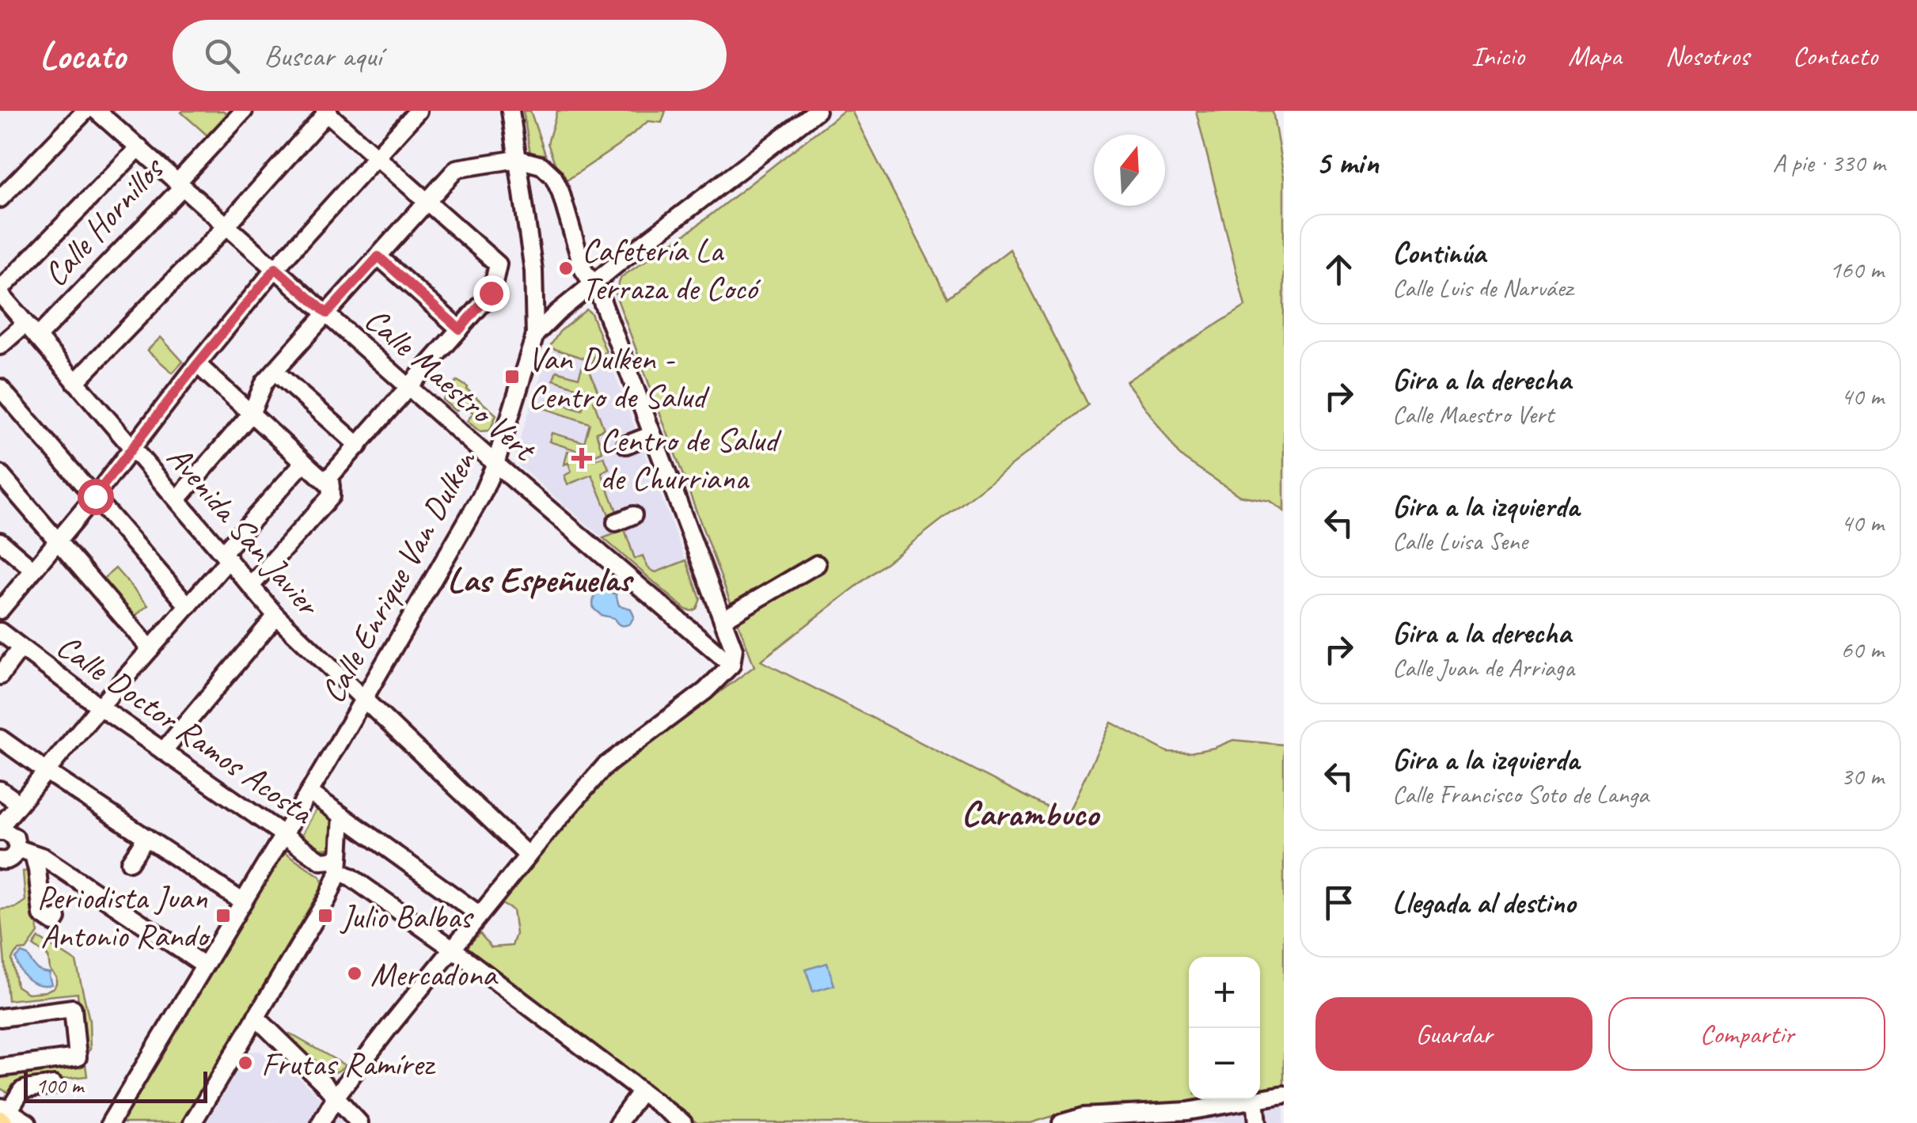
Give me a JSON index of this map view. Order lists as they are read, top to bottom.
{
  "streets": {
    "street": [
      "Calle Hornillos",
      "Calle Maestro Vert",
      "Avenida San Javier",
      "Calle Enrique Van Dulken",
      "Calle Doctor Ramos Acosta"
    ]
  },
  "crossings": [
    ["Calle Hornillos", "Calle Maestro Vert"],
    ["Calle Hornillos", "Avenida San Javier"],
    ["Calle Maestro Vert", "Calle Enrique Van Dulken"],
    ["Avenida San Javier", "Calle Enrique Van Dulken"],
    ["Calle Enrique Van Dulken", "Calle Doctor Ramos Acosta"]
  ],
  "districts": ["Las Espeñuelas", "Carambuco"],
  "places": {
    "other": ["Cafetería La Terraza de Cocó", "Mercadona", "Frutas Ramírez"],
    "transit": ["Van Dulken - Centro de Salud", "Periodista Juan Antonio Rando", "Julio Balbas"],
    "health": ["Centro de Salud de Churriana"]
  },
  "scale_bar": "100 m",
  "north": "top",
  "page": {
    "header": "Locato",
    "search": "Buscar aquí",
    "nav": [
      "Inicio",
      "Mapa",
      "Nosotros",
      "Contacto"
    ],
    "heading": ["5 min", "A pie · 330 m"],
    "list": [
      ["Continúa", "Calle Luis de Narváez", "160 m"],
      ["Gira a la derecha", "Calle Maestro Vert", "40 m"],
      ["Gira a la izquierda", "Calle Luisa Sene", "40 m"],
      ["Gira a la derecha", "Calle Juan de Arriaga", "60 m"],
      ["Gira a la izquierda", "Calle Francisco Soto de Langa", "30 m"],
      "Llegada al destino"
    ],
    "map_buttons": ["+", "−"],
    "buttons": ["Guardar", "Compartir"],
    "scale": "100 m"
  }
}
